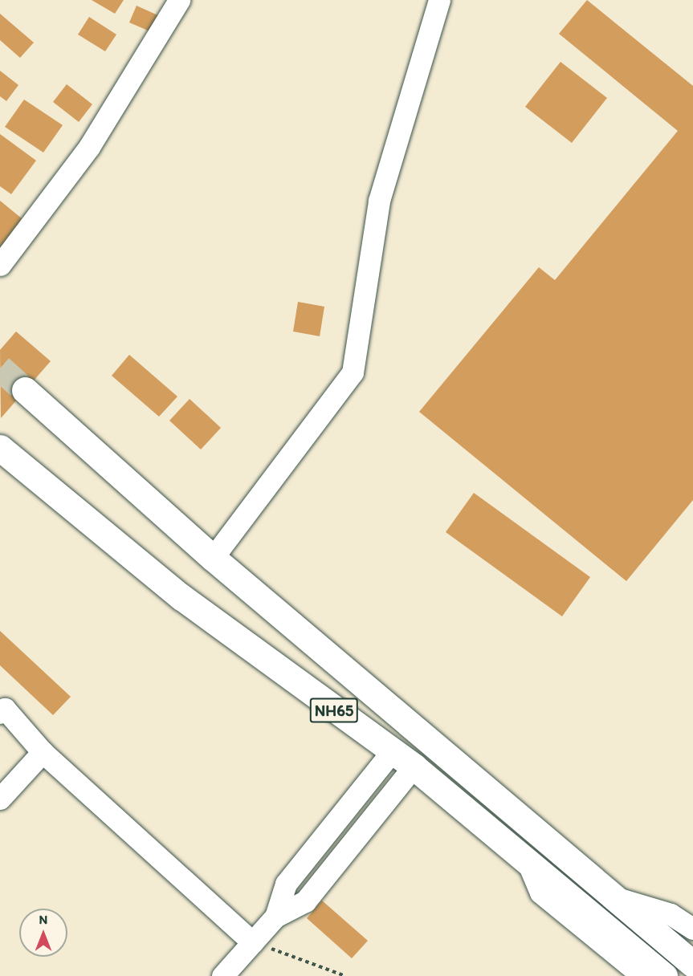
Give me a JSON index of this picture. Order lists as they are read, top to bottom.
{
  "streets": {
    "highway": ["NH65"]
  },
  "north": "top"
}
